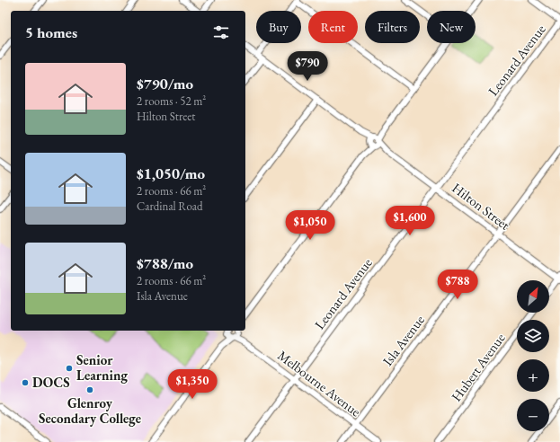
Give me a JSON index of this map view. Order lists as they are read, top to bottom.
{
  "streets": {
    "street": [
      "Leonard Avenue",
      "Hilton Street",
      "Isla Avenue",
      "Hubert Avenue",
      "Melbourne Avenue"
    ]
  },
  "crossings": [
    ["Leonard Avenue", "Hilton Street"],
    ["Leonard Avenue", "Melbourne Avenue"],
    ["Hilton Street", "Isla Avenue"],
    ["Isla Avenue", "Melbourne Avenue"]
  ],
  "places": ["Senior Learning", "DOCS", "Glenroy Secondary College"],
  "north": "top right",
  "page": {
    "chip": [
      "Buy",
      "Rent",
      "Filters",
      "New"
    ],
    "heading": "5 homes",
    "price": [
      "$790",
      "$1,600",
      "$1,050",
      "$788",
      "$1,350"
    ],
    "list": [
      {
        "name": "$790/mo",
        "note": "2 rooms · 52 m² · Hilton Street"
      },
      {
        "name": "$1,050/mo",
        "note": "2 rooms · 66 m² · Cardinal Road"
      },
      {
        "name": "$788/mo",
        "note": "2 rooms · 66 m² · Isla Avenue"
      }
    ],
    "map_buttons": ["+", "−"]
  }
}
